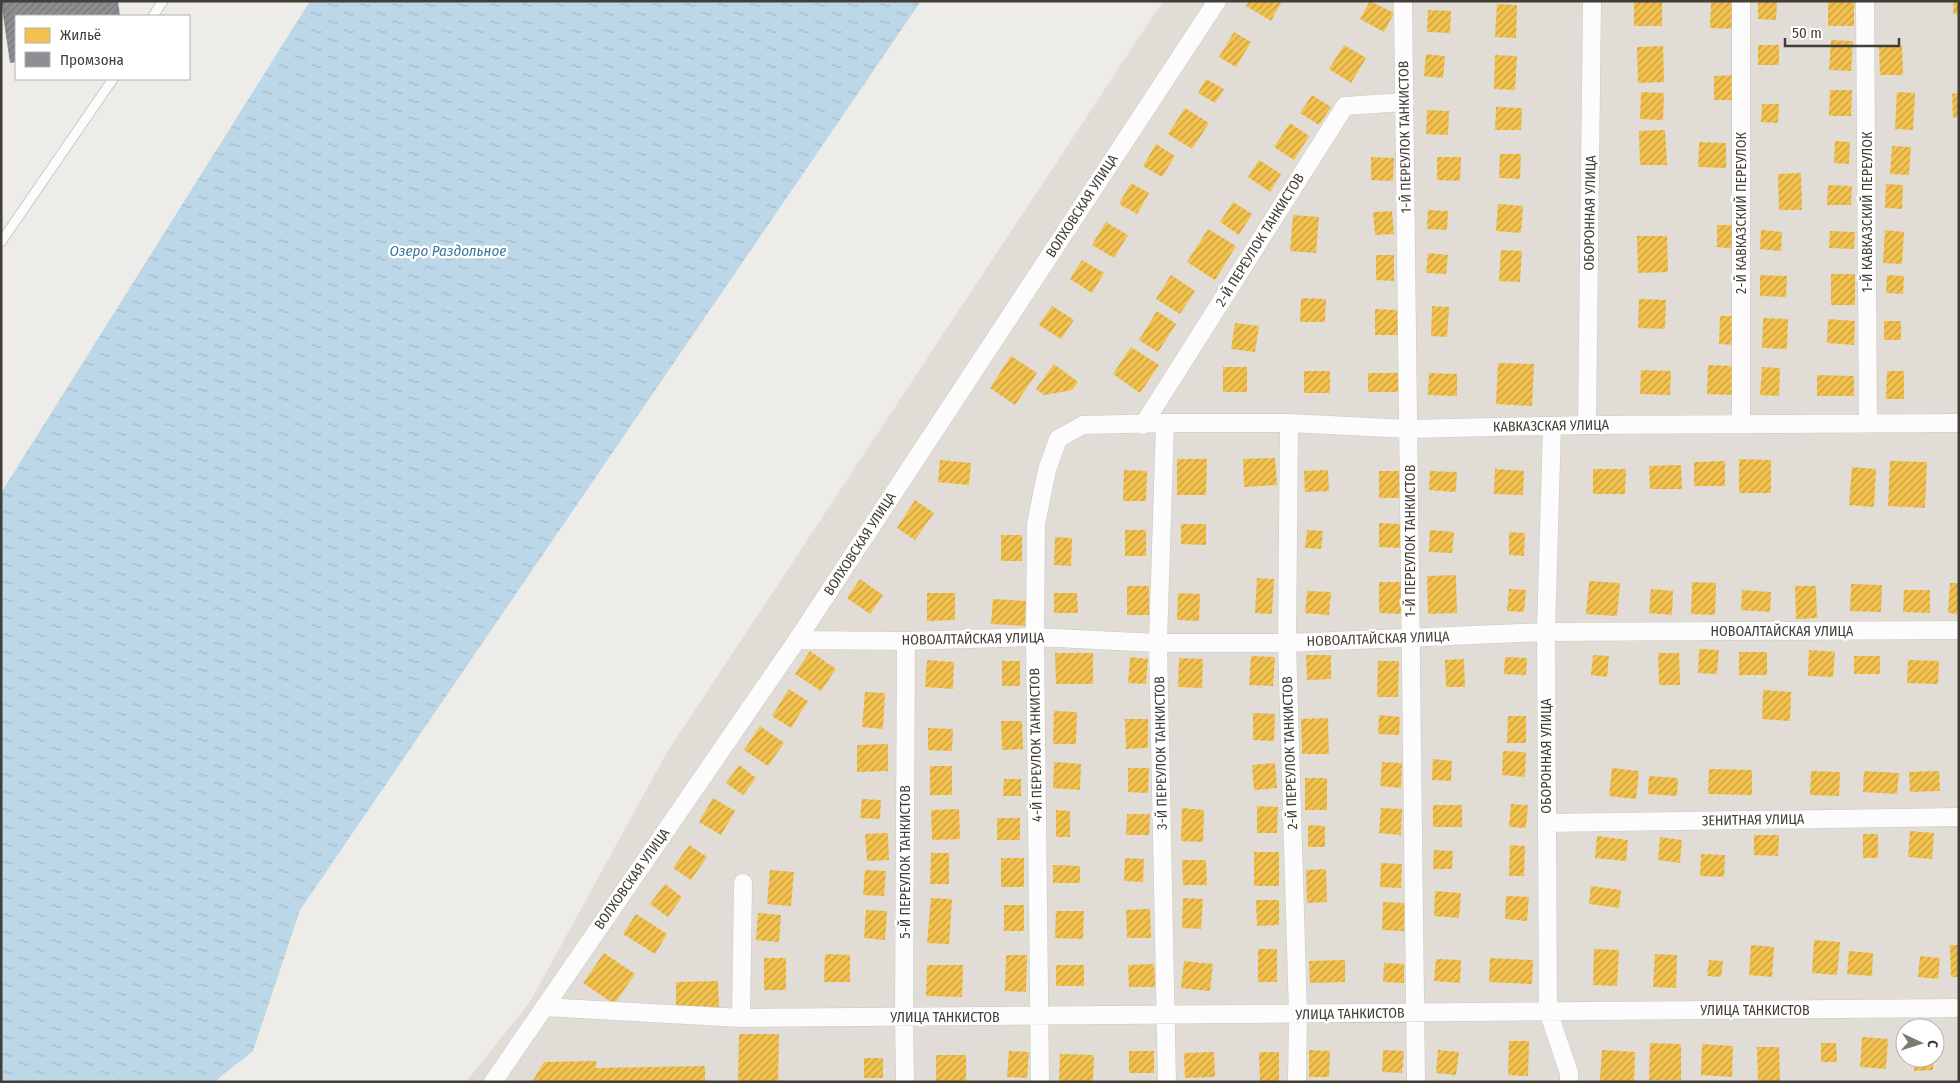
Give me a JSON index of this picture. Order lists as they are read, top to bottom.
{
  "streets": {
    "street": [
      "1-Й ПЕРЕУЛОК ТАНКИСТОВ",
      "ВОЛХОВСКАЯ УЛИЦА",
      "1-Й КАВКАЗСКИЙ ПЕРЕУЛОК",
      "ОБОРОННАЯ УЛИЦА",
      "2-Й КАВКАЗСКИЙ ПЕРЕУЛОК",
      "2-Й ПЕРЕУЛОК ТАНКИСТОВ",
      "КАВКАЗСКАЯ УЛИЦА",
      "НОВОАЛТАЙСКАЯ УЛИЦА",
      "4-Й ПЕРЕУЛОК ТАНКИСТОВ",
      "3-Й ПЕРЕУЛОК ТАНКИСТОВ",
      "ЗЕНИТНАЯ УЛИЦА",
      "5-Й ПЕРЕУЛОК ТАНКИСТОВ",
      "УЛИЦА ТАНКИСТОВ"
    ]
  },
  "crossings": [
    ["1-Й ПЕРЕУЛОК ТАНКИСТОВ", "2-Й ПЕРЕУЛОК ТАНКИСТОВ"],
    ["1-Й ПЕРЕУЛОК ТАНКИСТОВ", "КАВКАЗСКАЯ УЛИЦА"],
    ["1-Й ПЕРЕУЛОК ТАНКИСТОВ", "НОВОАЛТАЙСКАЯ УЛИЦА"],
    ["1-Й ПЕРЕУЛОК ТАНКИСТОВ", "УЛИЦА ТАНКИСТОВ"],
    ["ВОЛХОВСКАЯ УЛИЦА", "НОВОАЛТАЙСКАЯ УЛИЦА"],
    ["ВОЛХОВСКАЯ УЛИЦА", "УЛИЦА ТАНКИСТОВ"],
    ["1-Й КАВКАЗСКИЙ ПЕРЕУЛОК", "КАВКАЗСКАЯ УЛИЦА"],
    ["ОБОРОННАЯ УЛИЦА", "КАВКАЗСКАЯ УЛИЦА"],
    ["ОБОРОННАЯ УЛИЦА", "НОВОАЛТАЙСКАЯ УЛИЦА"],
    ["ОБОРОННАЯ УЛИЦА", "ЗЕНИТНАЯ УЛИЦА"],
    ["ОБОРОННАЯ УЛИЦА", "УЛИЦА ТАНКИСТОВ"],
    ["2-Й КАВКАЗСКИЙ ПЕРЕУЛОК", "КАВКАЗСКАЯ УЛИЦА"],
    ["2-Й ПЕРЕУЛОК ТАНКИСТОВ", "КАВКАЗСКАЯ УЛИЦА"],
    ["2-Й ПЕРЕУЛОК ТАНКИСТОВ", "НОВОАЛТАЙСКАЯ УЛИЦА"],
    ["2-Й ПЕРЕУЛОК ТАНКИСТОВ", "4-Й ПЕРЕУЛОК ТАНКИСТОВ"],
    ["2-Й ПЕРЕУЛОК ТАНКИСТОВ", "УЛИЦА ТАНКИСТОВ"],
    ["КАВКАЗСКАЯ УЛИЦА", "4-Й ПЕРЕУЛОК ТАНКИСТОВ"],
    ["КАВКАЗСКАЯ УЛИЦА", "3-Й ПЕРЕУЛОК ТАНКИСТОВ"],
    ["НОВОАЛТАЙСКАЯ УЛИЦА", "4-Й ПЕРЕУЛОК ТАНКИСТОВ"],
    ["НОВОАЛТАЙСКАЯ УЛИЦА", "3-Й ПЕРЕУЛОК ТАНКИСТОВ"],
    ["НОВОАЛТАЙСКАЯ УЛИЦА", "5-Й ПЕРЕУЛОК ТАНКИСТОВ"],
    ["4-Й ПЕРЕУЛОК ТАНКИСТОВ", "УЛИЦА ТАНКИСТОВ"],
    ["3-Й ПЕРЕУЛОК ТАНКИСТОВ", "УЛИЦА ТАНКИСТОВ"],
    ["5-Й ПЕРЕУЛОК ТАНКИСТОВ", "УЛИЦА ТАНКИСТОВ"]
  ],
  "water": ["Озеро Раздольное"],
  "legend": ["Жильё", "Промзона"],
  "scale_bar": "50 m",
  "north": "right"
}
